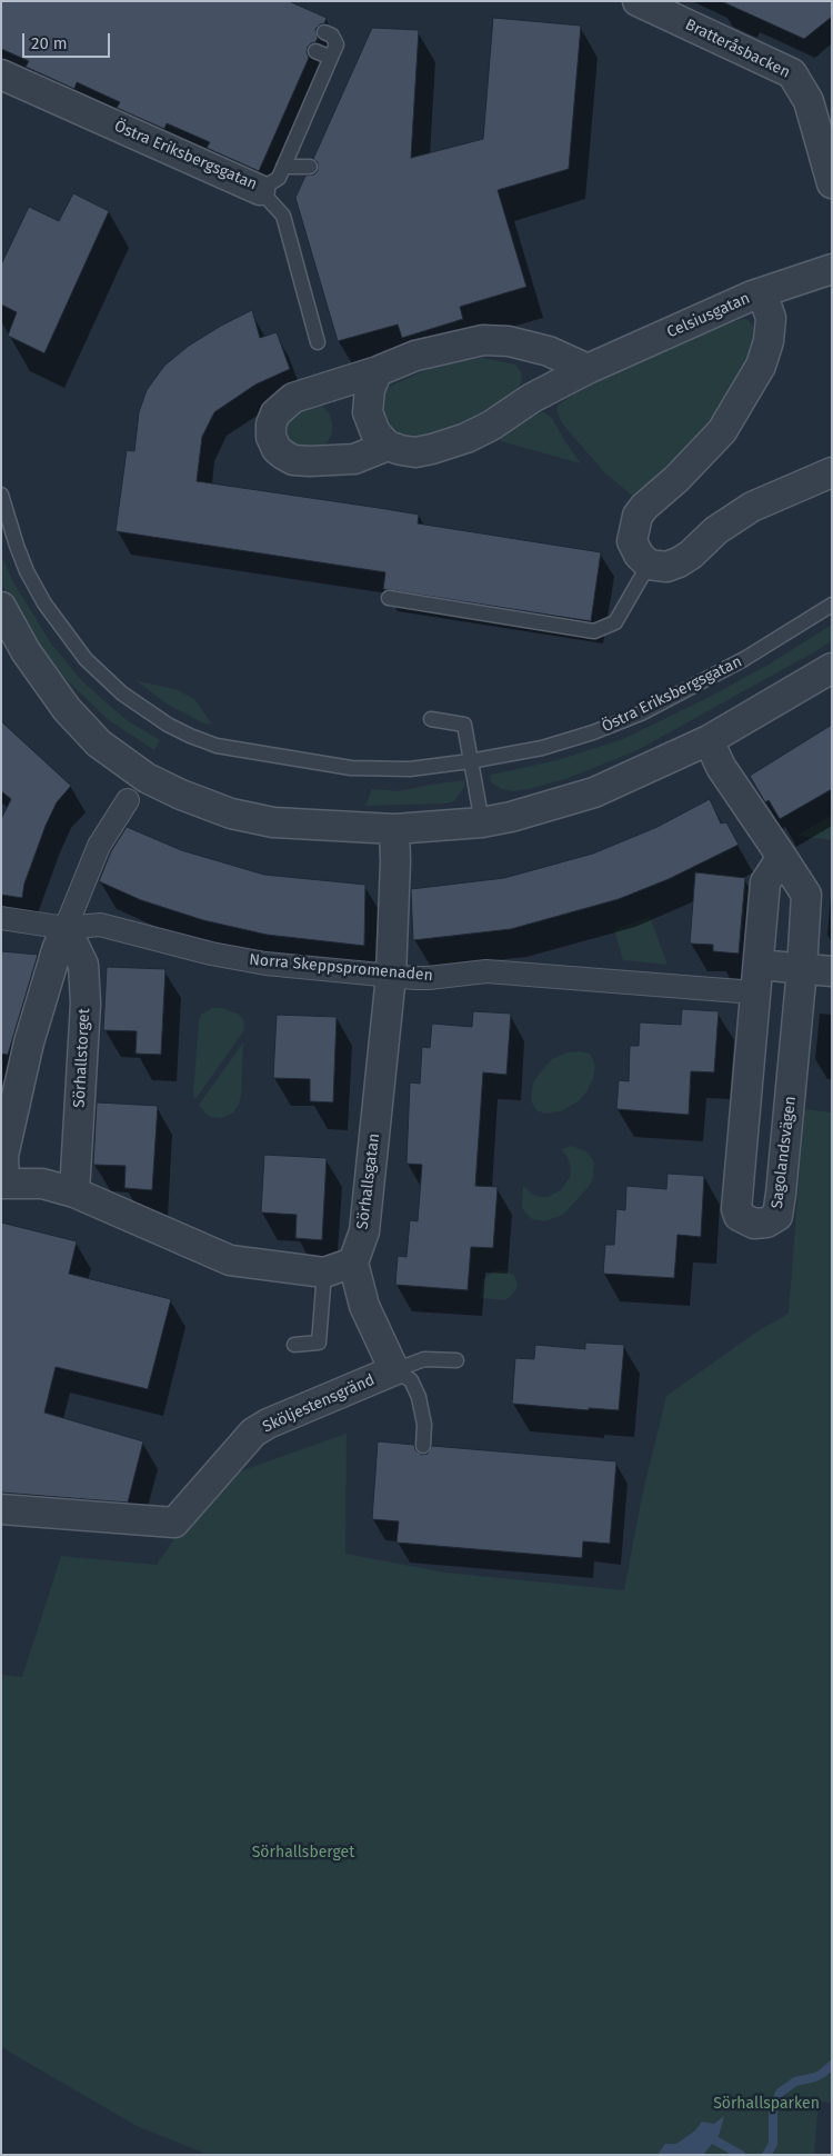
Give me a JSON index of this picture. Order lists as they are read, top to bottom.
{
  "streets": {
    "street": [
      "Bratteråsbacken",
      "Östra Eriksbergsgatan",
      "Celsiusgatan",
      "Norra Skeppspromenaden",
      "Sörhallstorget",
      "Sagolandsvägen",
      "Sörhallsgatan",
      "Sköljestensgränd"
    ]
  },
  "crossings": [
    ["Norra Skeppspromenaden", "Sörhallstorget"],
    ["Norra Skeppspromenaden", "Sagolandsvägen"],
    ["Norra Skeppspromenaden", "Sörhallsgatan"],
    ["Sörhallsgatan", "Sköljestensgränd"]
  ],
  "parks": ["Sörhallsberget", "Sörhallsparken"],
  "scale_bar": "20 m"
}
